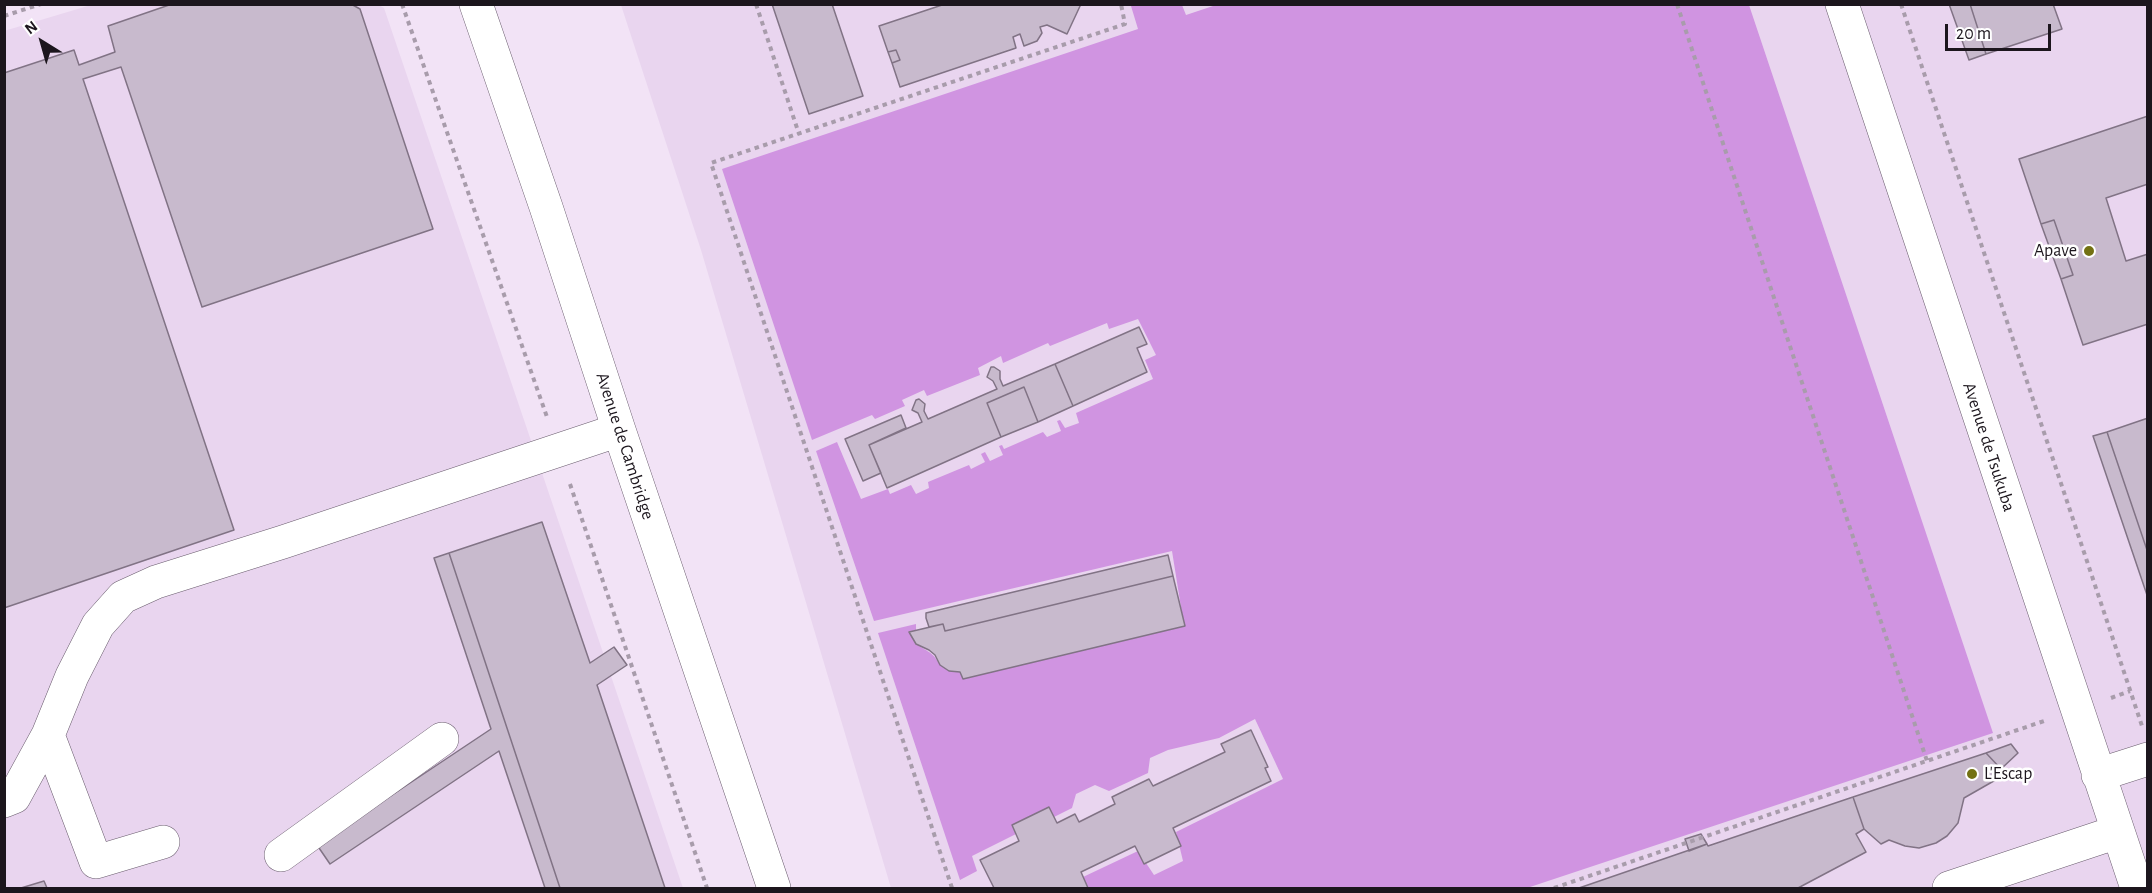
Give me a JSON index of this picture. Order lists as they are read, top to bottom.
{
  "streets": {
    "street": ["Avenue de Cambridge", "Avenue de Tsukuba"]
  },
  "places": ["Apave", "L'Escap"],
  "scale_bar": "20 m",
  "north": "top left"
}
